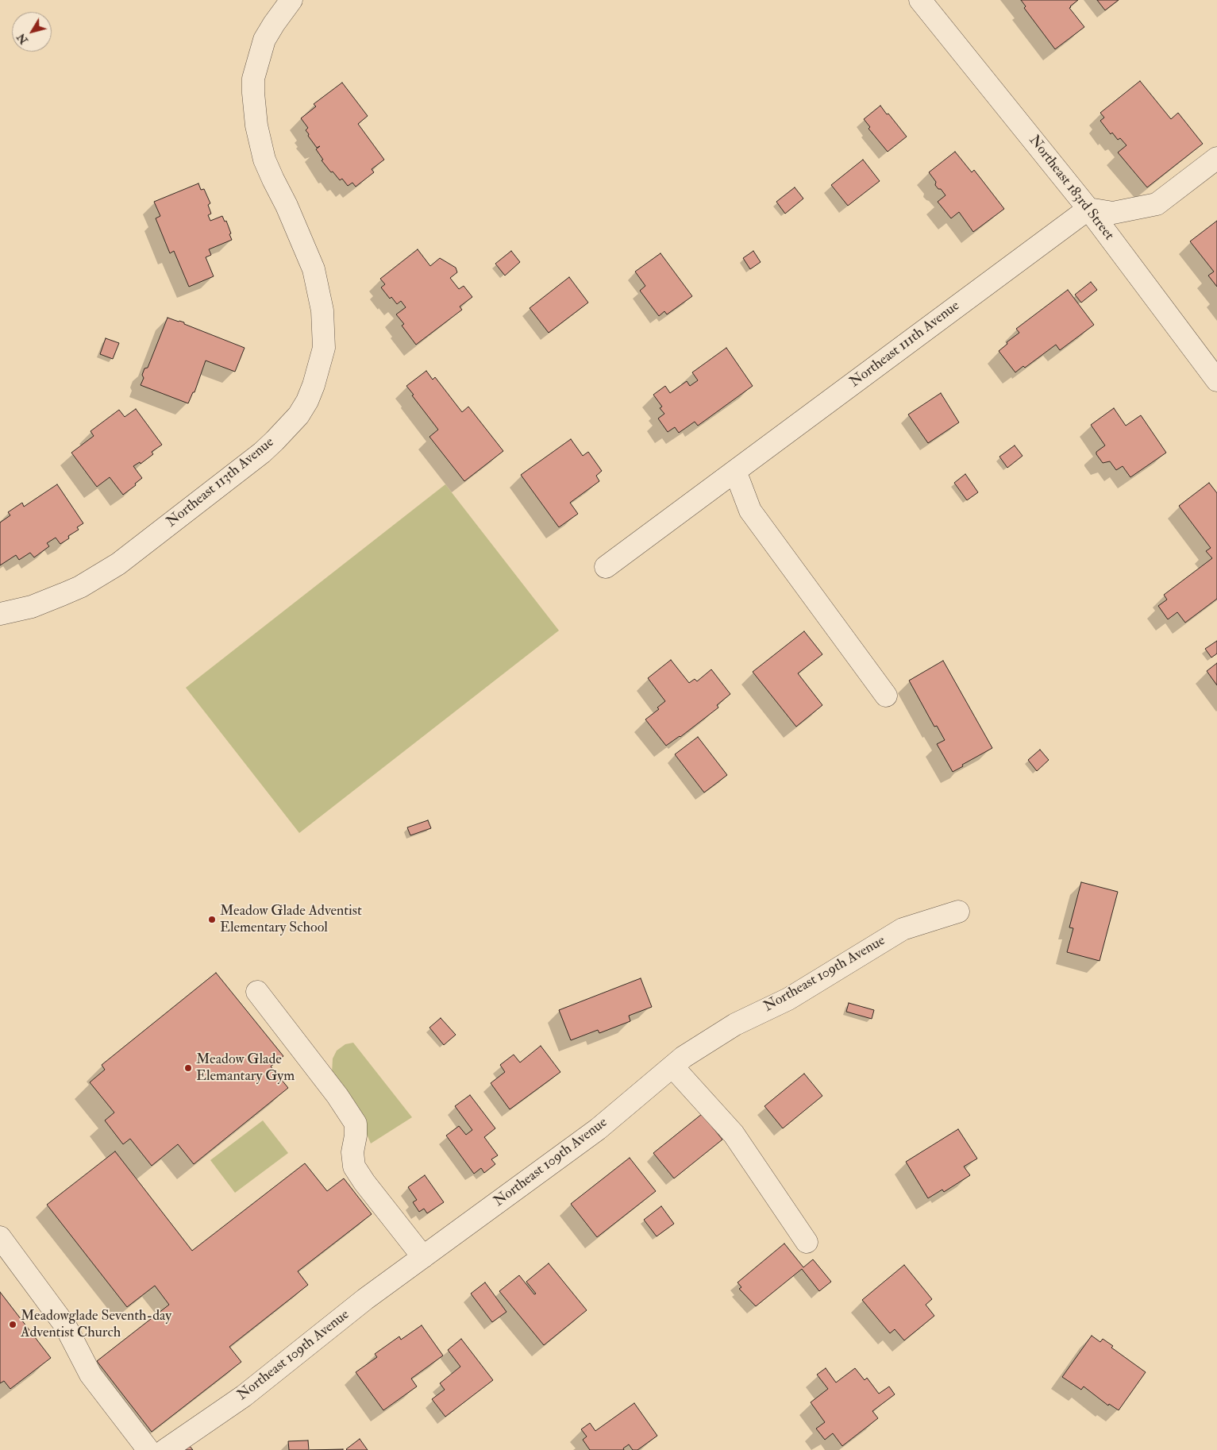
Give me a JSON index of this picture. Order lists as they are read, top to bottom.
{
  "streets": {
    "street": [
      "Northeast 183rd Street",
      "Northeast 111th Avenue",
      "Northeast 113th Avenue",
      "Northeast 109th Avenue"
    ]
  },
  "crossings": [
    ["Northeast 183rd Street", "Northeast 111th Avenue"]
  ],
  "places": ["Meadow Glade Adventist Elementary School", "Meadow Glade Elemantary Gym", "Meadowglade Seventh-day Adventist Church"],
  "north": "bottom left"
}
